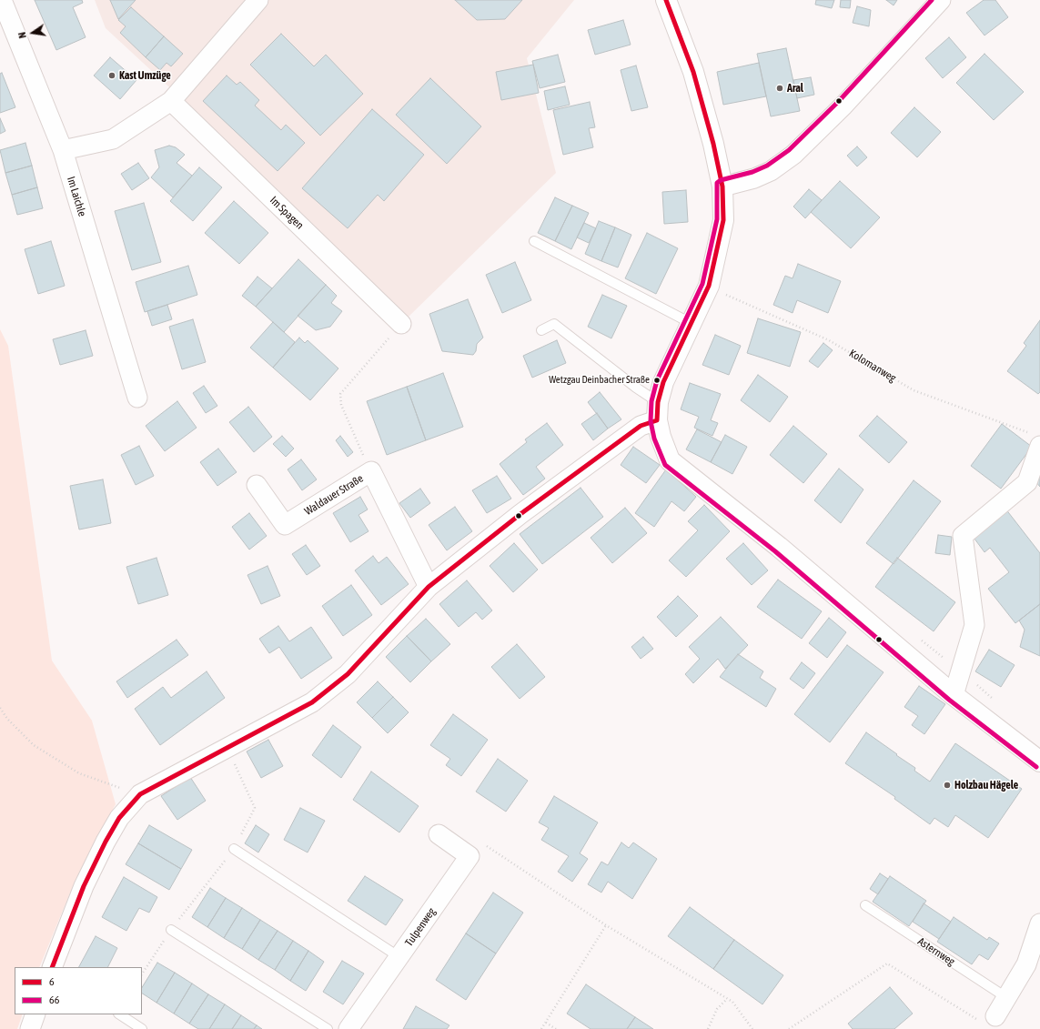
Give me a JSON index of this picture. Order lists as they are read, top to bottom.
{
  "streets": {
    "street": [
      "Im Laichle",
      "Im Spagen",
      "Waldauer Straße",
      "Tulpenweg"
    ],
    "lane": ["Asternweg"],
    "path": ["Kolomanweg"]
  },
  "places": [
    "Kast Umzüge",
    "Aral",
    "Wetzgau Deinbacher Straße",
    "Holzbau Hägele"
  ],
  "lines": ["transit line 6", "transit line 66"],
  "legend": ["6", "66"],
  "north": "left"
}
